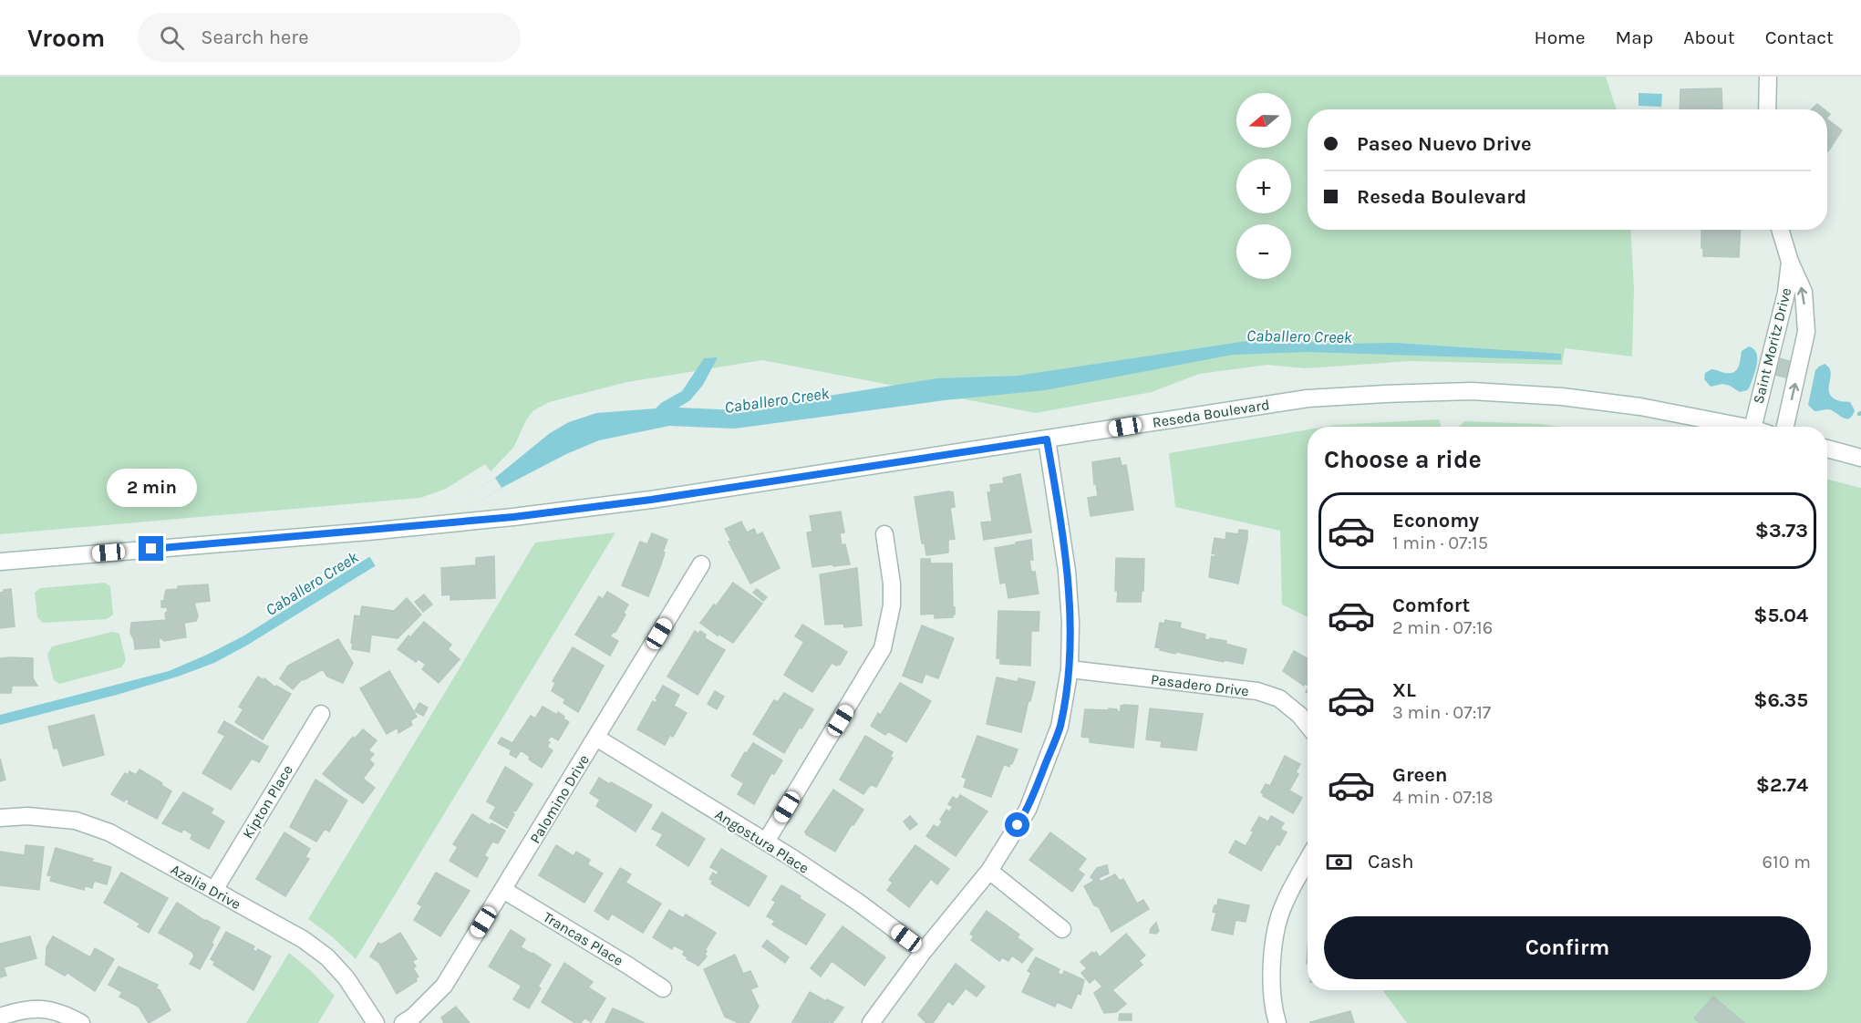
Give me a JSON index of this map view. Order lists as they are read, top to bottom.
{
  "streets": {
    "street": [
      "Saint Moritz Drive",
      "Reseda Boulevard",
      "Pasadero Drive",
      "Palomino Drive",
      "Kipton Place",
      "Angostura Place",
      "Azalia Drive",
      "Trancas Place"
    ]
  },
  "crossings": [
    ["Palomino Drive", "Angostura Place"],
    ["Palomino Drive", "Trancas Place"],
    ["Kipton Place", "Azalia Drive"]
  ],
  "water": ["Caballero Creek"],
  "north": "left",
  "page": {
    "header": "Vroom",
    "search": "Search here",
    "nav": [
      "Home",
      "Map",
      "About",
      "Contact"
    ],
    "map_buttons": ["+", "−"],
    "banner": ["Paseo Nuevo Drive", "Reseda Boulevard"],
    "heading": "Choose a ride",
    "bubble": "2 min",
    "list": [
      {
        "name": "Economy",
        "note": "1 min · 07:15",
        "value": "$3.73"
      },
      {
        "name": "Comfort",
        "note": "2 min · 07:16",
        "value": "$5.04"
      },
      {
        "name": "XL",
        "note": "3 min · 07:17",
        "value": "$6.35"
      },
      {
        "name": "Green",
        "note": "4 min · 07:18",
        "value": "$2.74"
      }
    ],
    "pay": ["Cash", "610 m"],
    "buttons": "Confirm"
  }
}
